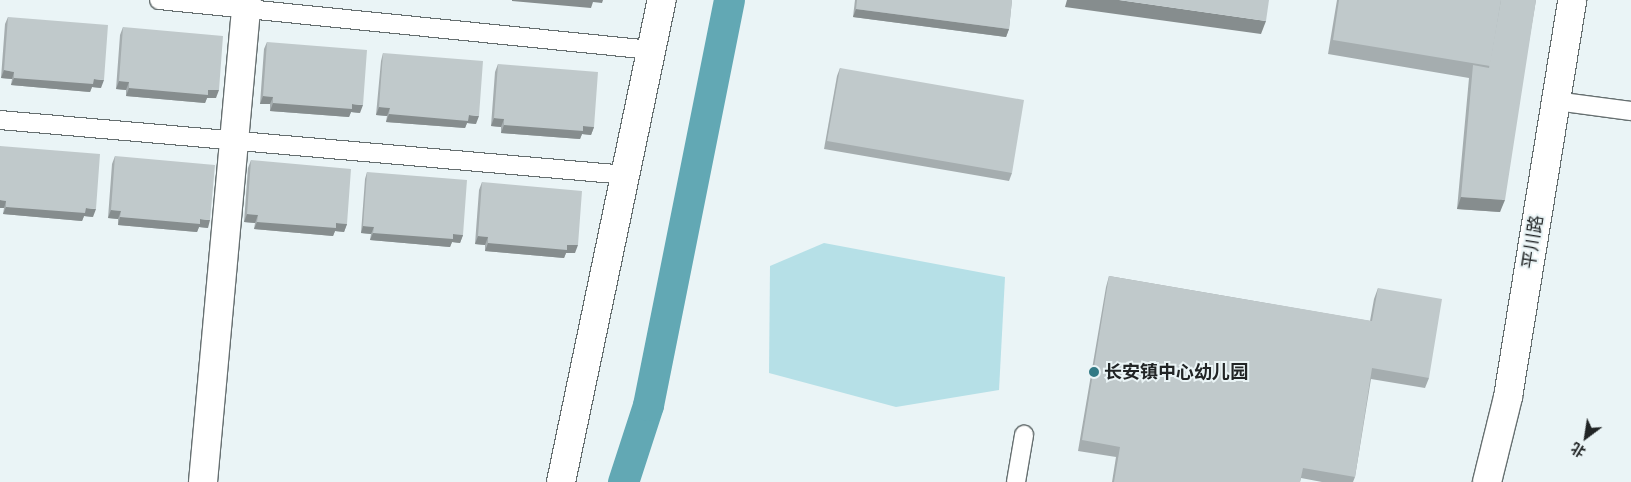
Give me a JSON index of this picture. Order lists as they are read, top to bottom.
{
  "streets": {
    "street": ["平川路"]
  },
  "places": ["长安镇中心幼儿园"],
  "north": "bottom left"
}
